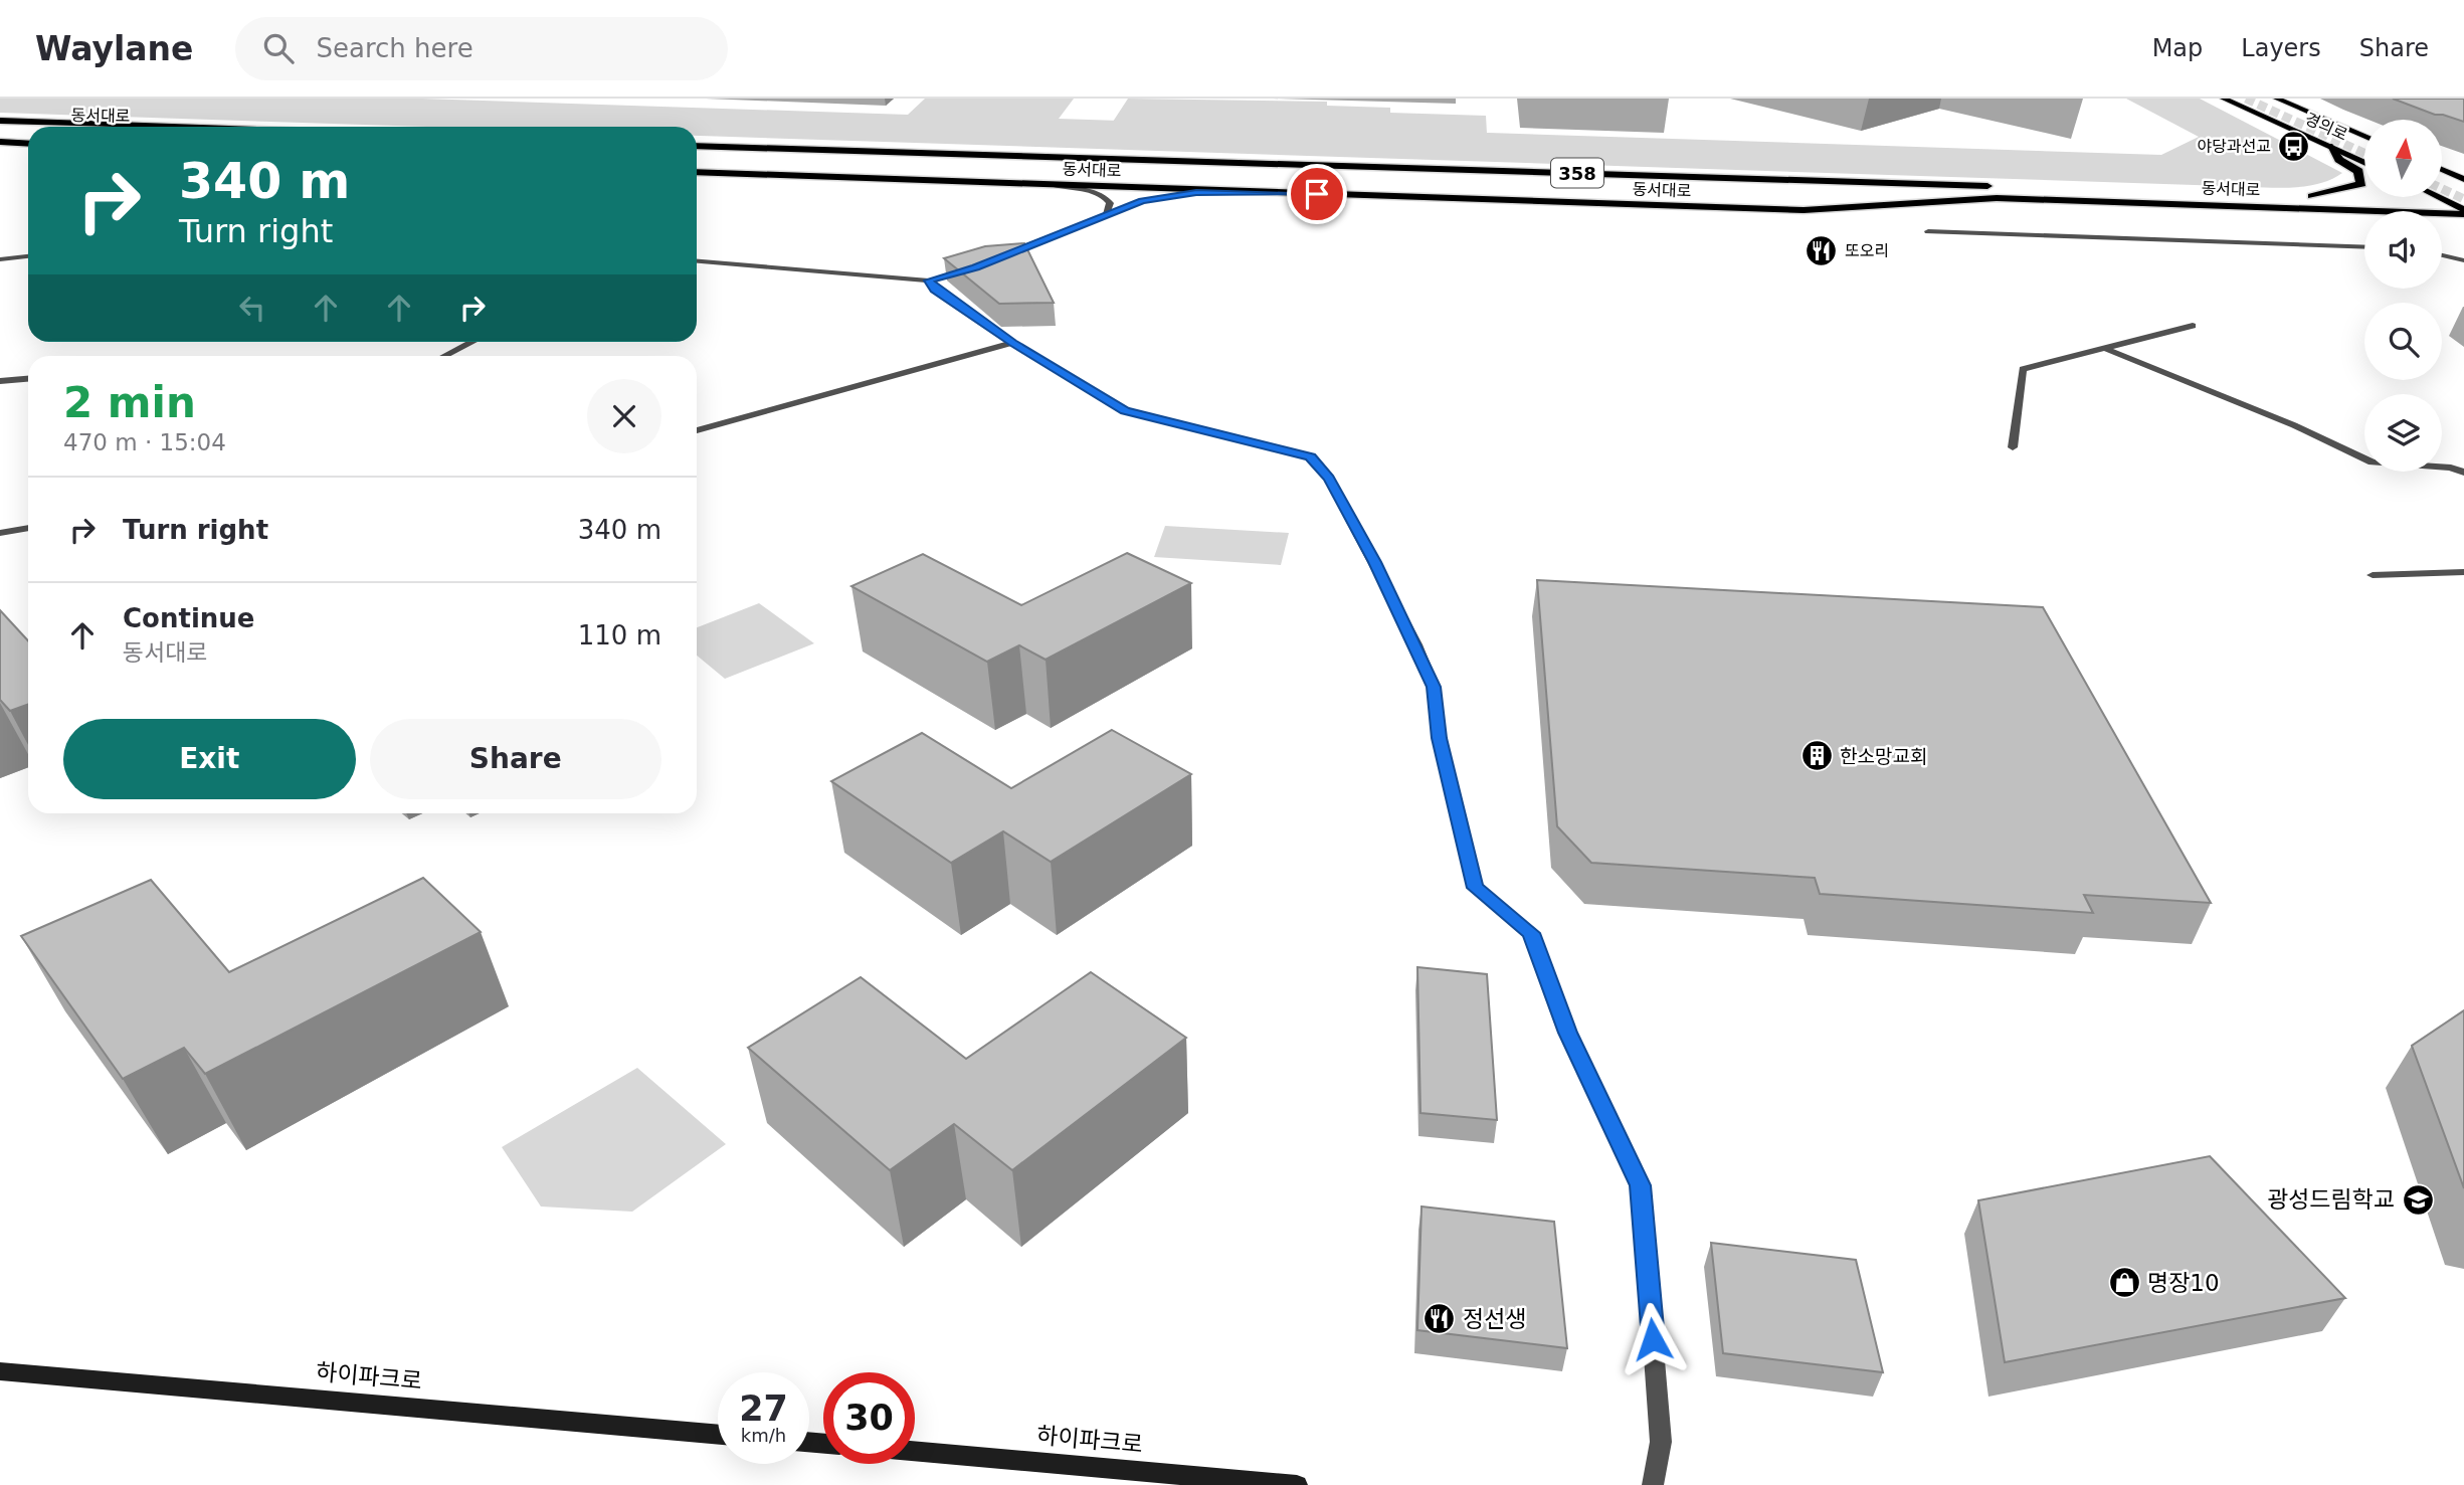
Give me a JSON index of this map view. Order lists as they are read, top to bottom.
{
  "streets": {
    "highway": ["동서대로", "358"],
    "main road": ["경의로"],
    "street": ["하이파크로"]
  },
  "places": {
    "bus stop": ["야당과선교"],
    "restaurant": ["또오리", "정선생"],
    "building": ["한소망교회"],
    "school or university": ["광성드림학교"],
    "shop": ["명장10"]
  },
  "north": "top",
  "page": {
    "header": "Waylane",
    "search": "Search here",
    "nav": ["Map", "Layers", "Share"],
    "turn": ["340 m", "Turn right"],
    "heading": ["2 min", "470 m · 15:04"],
    "list": [
      {
        "name": "Turn right",
        "value": "340 m"
      },
      {
        "name": "Continue",
        "note": "동서대로",
        "value": "110 m"
      }
    ],
    "buttons": ["Exit", "Share"],
    "speed": "27 km/h",
    "limit": "30"
  }
}
